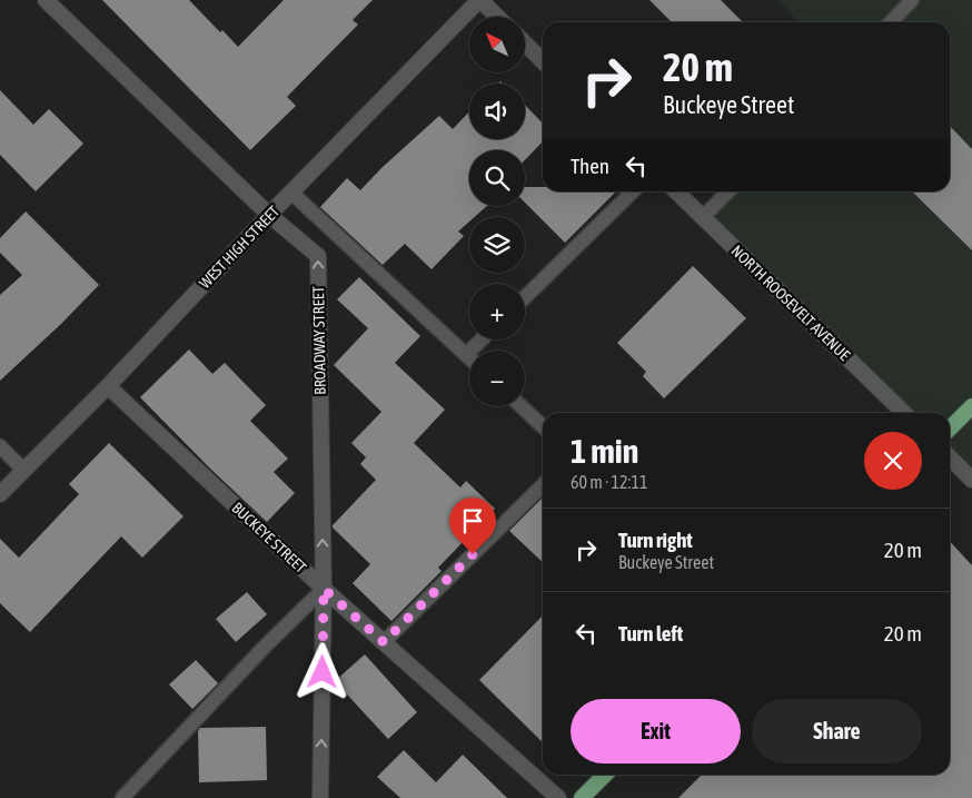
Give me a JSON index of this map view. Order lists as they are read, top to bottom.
{
  "streets": {
    "street": [
      "WEST HIGH STREET",
      "NORTH ROOSEVELT AVENUE",
      "BROADWAY STREET",
      "BUCKEYE STREET"
    ]
  },
  "crossings": [
    ["WEST HIGH STREET", "BROADWAY STREET"],
    ["WEST HIGH STREET", "BUCKEYE STREET"],
    ["BROADWAY STREET", "BUCKEYE STREET"]
  ],
  "one_way": ["BROADWAY STREET"],
  "north": "top left",
  "page": {
    "map_buttons": ["+", "−"],
    "turn": ["20 m", "Buckeye Street"],
    "then": "Then",
    "heading": ["1 min", "60 m · 12:11"],
    "list": [
      {
        "name": "Turn right",
        "note": "Buckeye Street",
        "value": "20 m"
      },
      {
        "name": "Turn left",
        "value": "20 m"
      }
    ],
    "buttons": ["Exit", "Share"]
  }
}
